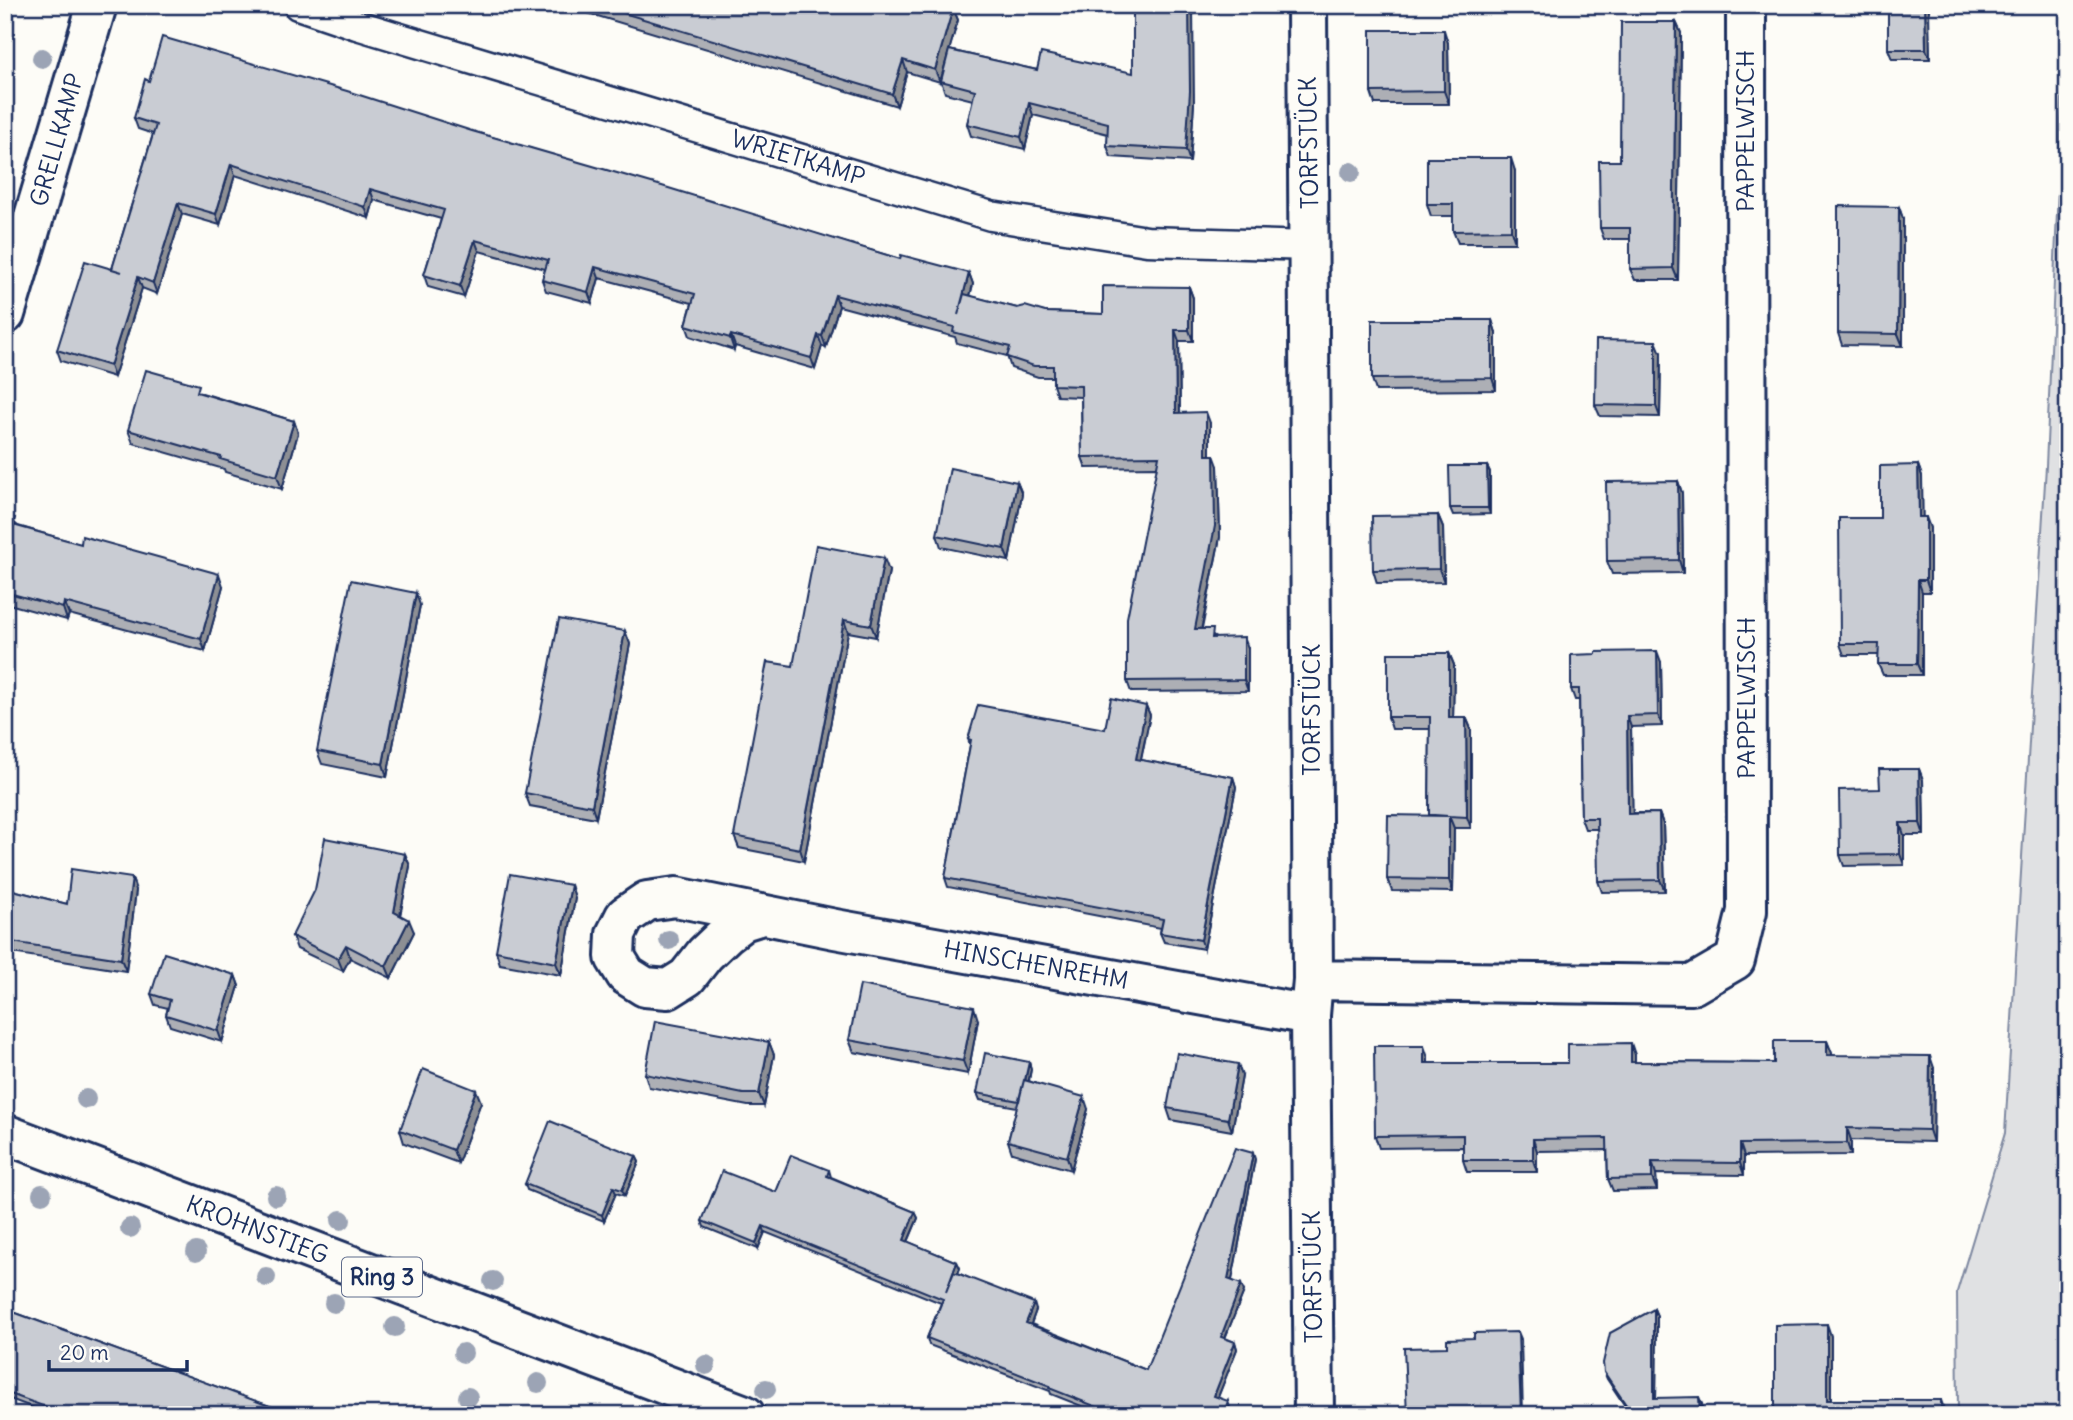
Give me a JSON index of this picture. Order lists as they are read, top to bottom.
{
  "streets": {
    "street": [
      "PAPPELWISCH",
      "GRELLKAMP",
      "TORFSTÜCK",
      "HINSCHENREHM",
      "KROHNSTIEG",
      "Ring 3"
    ],
    "lane": ["WRIETKAMP"]
  },
  "crossings": [
    ["PAPPELWISCH", "TORFSTÜCK"],
    ["PAPPELWISCH", "HINSCHENREHM"],
    ["TORFSTÜCK", "WRIETKAMP"],
    ["TORFSTÜCK", "HINSCHENREHM"]
  ],
  "scale_bar": "20 m"
}
